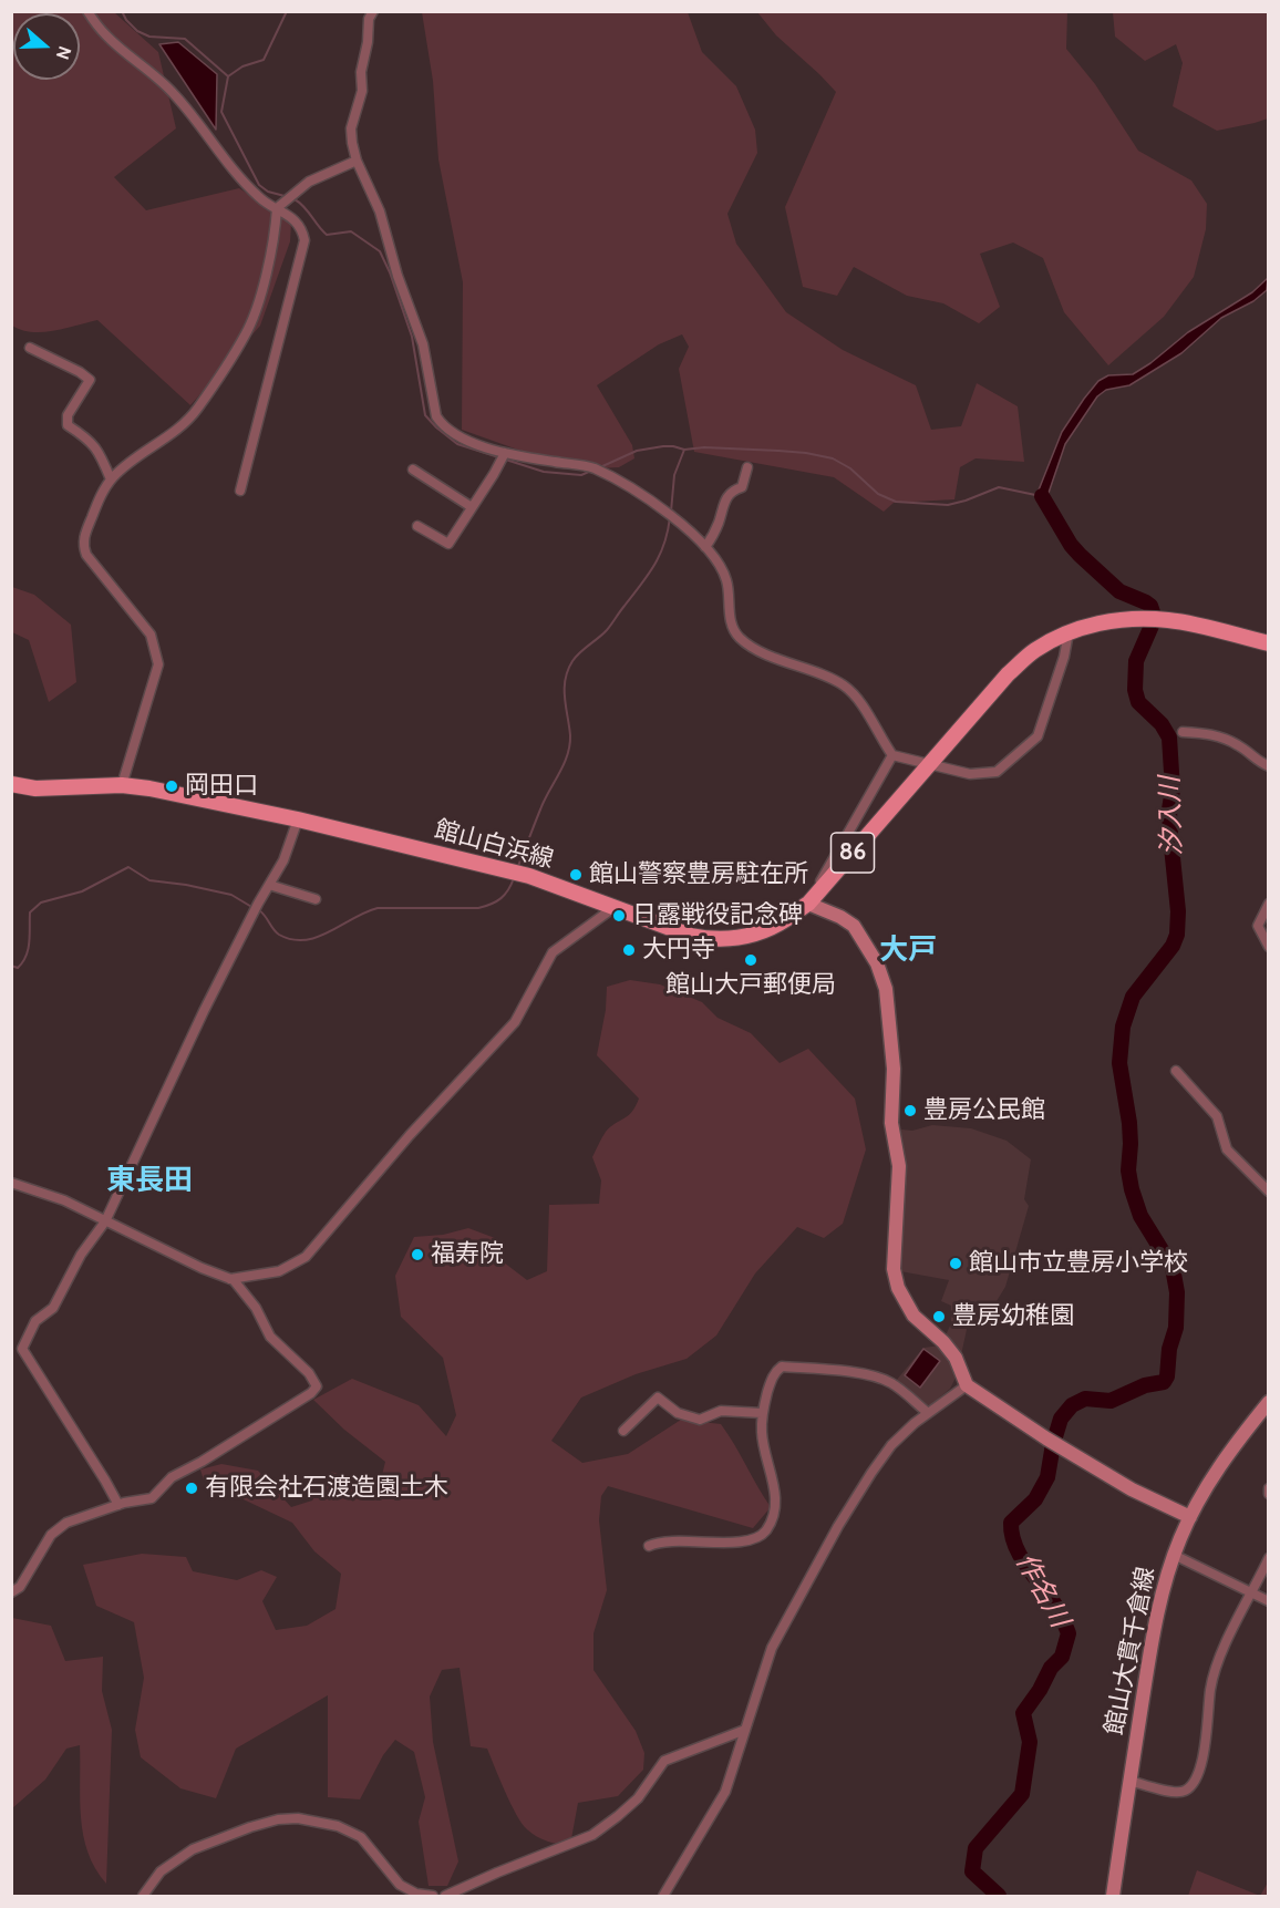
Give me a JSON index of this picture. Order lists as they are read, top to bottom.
{
  "streets": {
    "main road": ["館山白浜線", "86"],
    "street": ["館山大貫千倉線"]
  },
  "districts": ["大戸", "東長田"],
  "water": ["汐入川", "作名川"],
  "places": [
    "岡田口",
    "館山警察豊房駐在所",
    "日露戦役記念碑",
    "大円寺",
    "館山大戸郵便局",
    "豊房公民館",
    "福寿院",
    "館山市立豊房小学校",
    "豊房幼稚園",
    "有限会社石渡造園土木"
  ],
  "north": "right"
}
